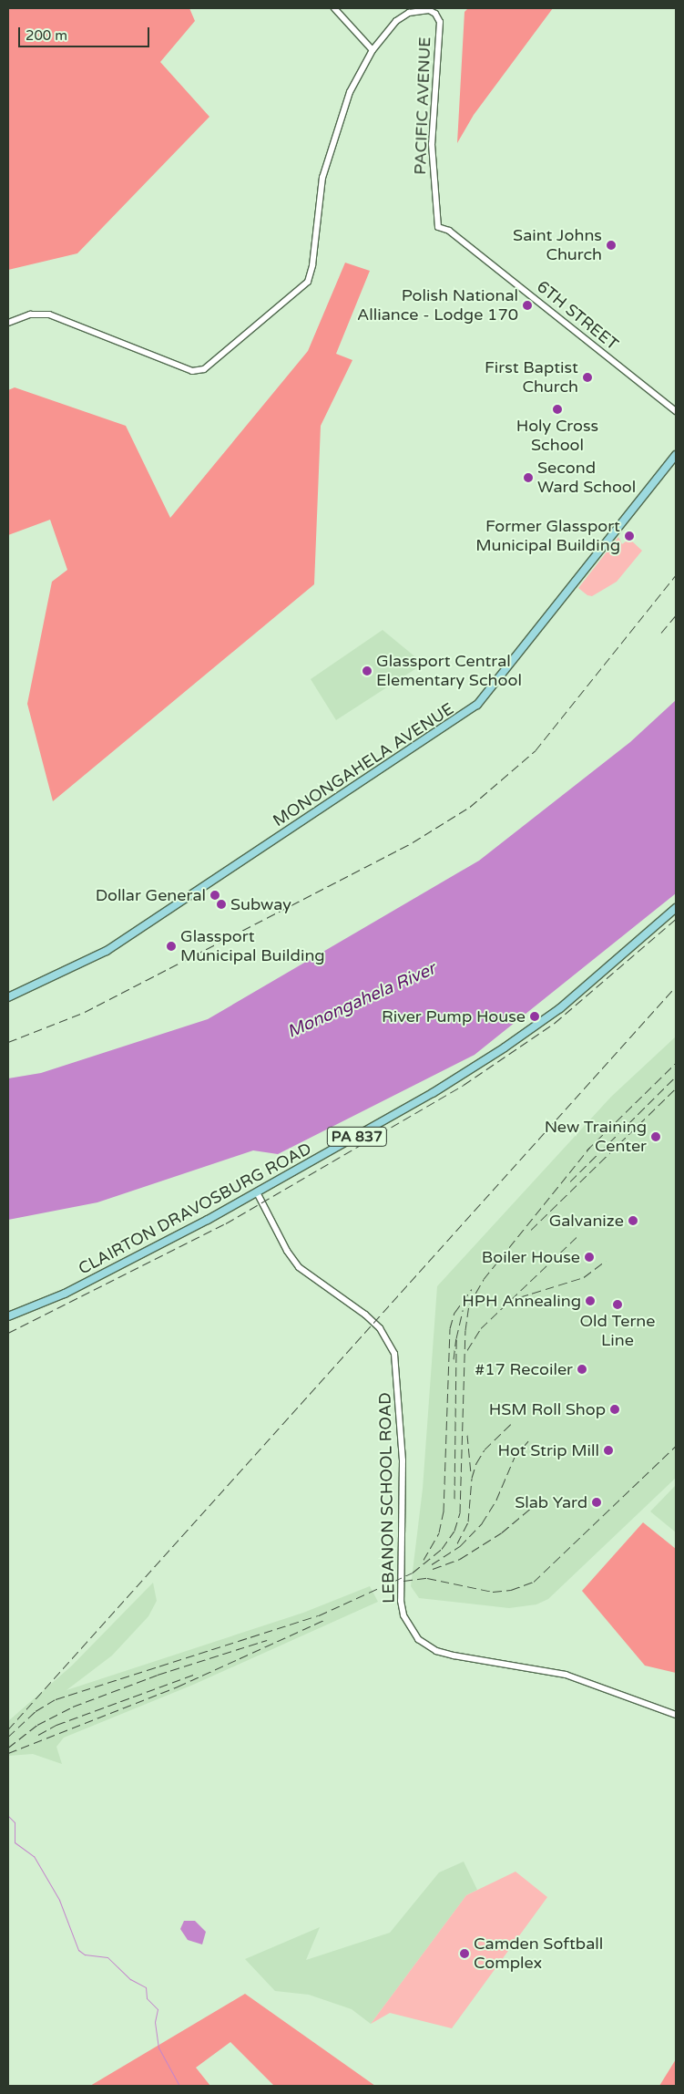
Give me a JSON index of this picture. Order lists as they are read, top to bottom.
{
  "streets": {
    "main road": ["MONONGAHELA AVENUE", "PA 837", "CLAIRTON DRAVOSBURG ROAD"],
    "street": ["PACIFIC AVENUE", "6TH STREET", "LEBANON SCHOOL ROAD"]
  },
  "crossings": [
    ["PACIFIC AVENUE", "6TH STREET"],
    ["CLAIRTON DRAVOSBURG ROAD", "LEBANON SCHOOL ROAD"]
  ],
  "water": ["Monongahela River"],
  "places": [
    "Saint Johns Church",
    "Polish National Alliance - Lodge 170",
    "First Baptist Church",
    "Holy Cross School",
    "Second Ward School",
    "Former Glassport Municipal Building",
    "Glassport Central Elementary School",
    "Dollar General",
    "Subway",
    "Glassport Municipal Building",
    "River Pump House",
    "New Training Center",
    "Galvanize",
    "Boiler House",
    "HPH Annealing",
    "Old Terne Line",
    "#17 Recoiler",
    "HSM Roll Shop",
    "Hot Strip Mill",
    "Slab Yard",
    "Camden Softball Complex"
  ],
  "scale_bar": "200 m"
}
